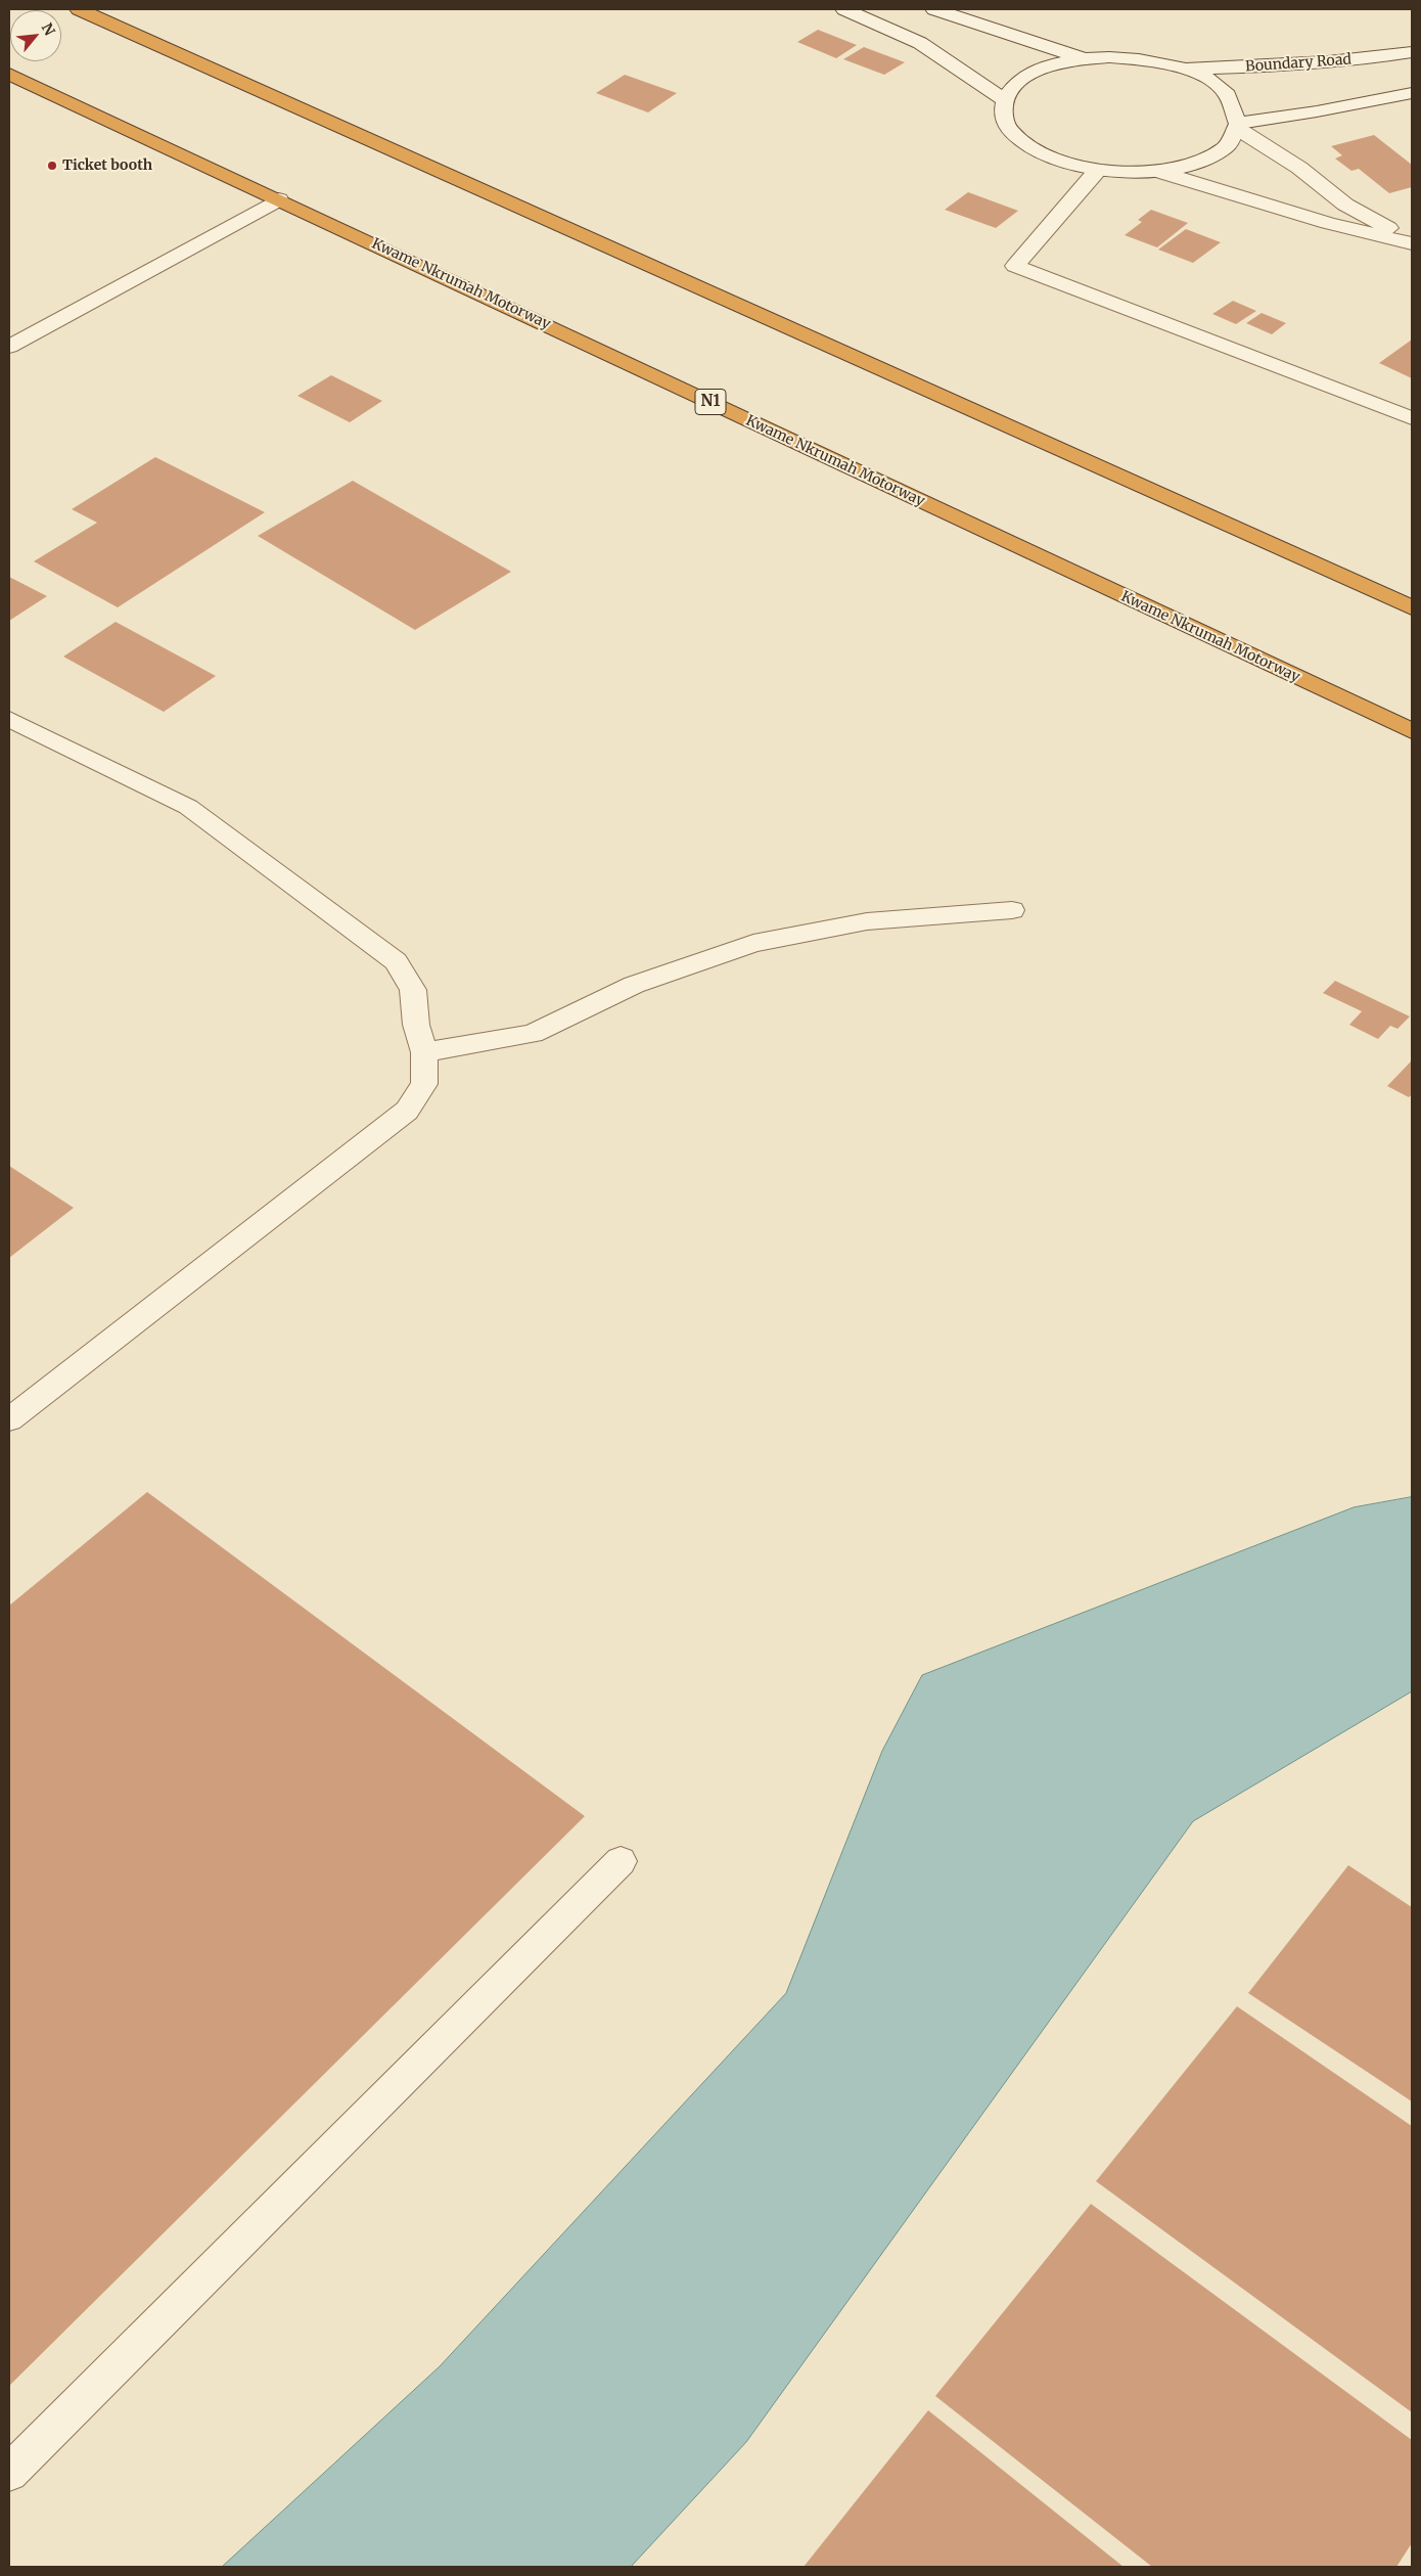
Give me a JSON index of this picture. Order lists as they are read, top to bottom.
{
  "streets": {
    "highway": ["Kwame Nkrumah Motorway", "N1"],
    "main road": ["Boundary Road"]
  },
  "places": ["Ticket booth"],
  "north": "top right"
}
